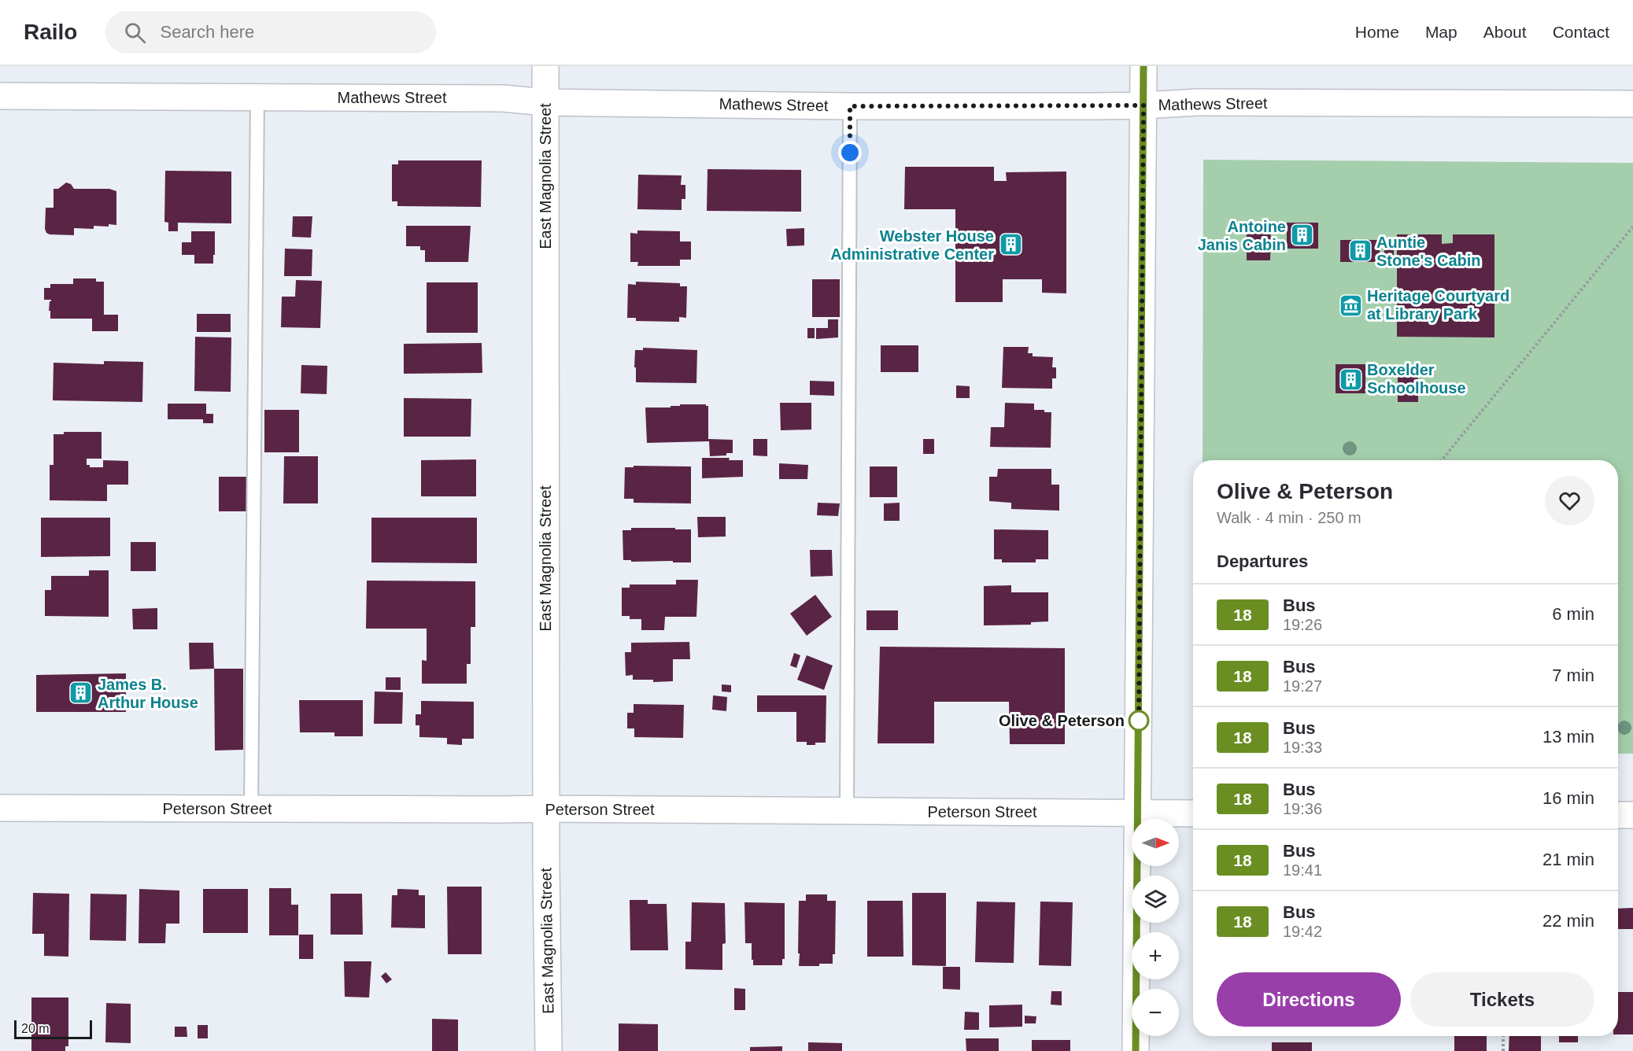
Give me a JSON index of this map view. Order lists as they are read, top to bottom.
{
  "streets": {
    "street": ["Mathews Street", "East Magnolia Street", "Peterson Street"]
  },
  "crossings": [
    ["Mathews Street", "East Magnolia Street"],
    ["East Magnolia Street", "Peterson Street"]
  ],
  "places": {
    "building": [
      "Antoine Janis Cabin",
      "Webster House Administrative Center",
      "Auntie Stone's Cabin",
      "Boxelder Schoolhouse",
      "James B. Arthur House"
    ],
    "museum": ["Heritage Courtyard at Library Park"],
    "other": ["Olive & Peterson"]
  },
  "lines": ["bus line 18"],
  "scale_bar": "20 m",
  "north": "right",
  "page": {
    "header": "Railo",
    "search": "Search here",
    "nav": [
      "Home",
      "Map",
      "About",
      "Contact"
    ],
    "heading": [
      ["Olive & Peterson", "Walk · 4 min · 250 m"],
      "Departures"
    ],
    "list": [
      {
        "mark": "18",
        "name": "Bus",
        "note": "19:26",
        "value": "6 min"
      },
      {
        "mark": "18",
        "name": "Bus",
        "note": "19:27",
        "value": "7 min"
      },
      {
        "mark": "18",
        "name": "Bus",
        "note": "19:33",
        "value": "13 min"
      },
      {
        "mark": "18",
        "name": "Bus",
        "note": "19:36",
        "value": "16 min"
      },
      {
        "mark": "18",
        "name": "Bus",
        "note": "19:41",
        "value": "21 min"
      },
      {
        "mark": "18",
        "name": "Bus",
        "note": "19:42",
        "value": "22 min"
      }
    ],
    "map_buttons": ["+", "−"],
    "buttons": ["Directions", "Tickets"],
    "scale": "20 m"
  }
}
